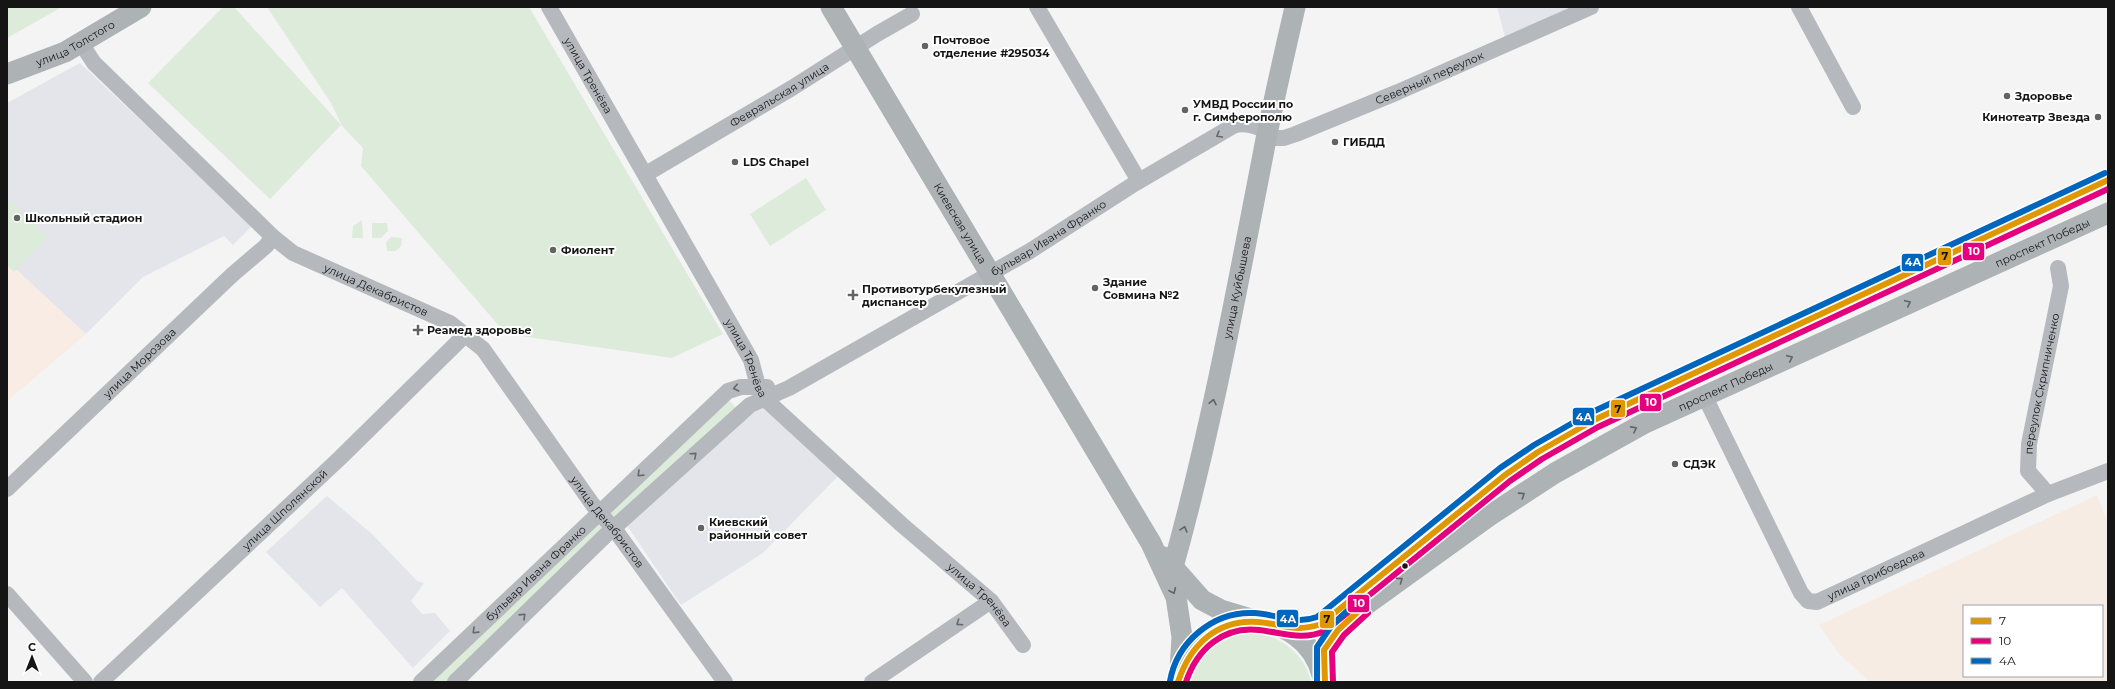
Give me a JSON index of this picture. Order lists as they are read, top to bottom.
{
  "streets": {
    "main road": [
      "улица Толстого",
      "Киевская улица",
      "проспект Победы",
      "улица Куйбышева"
    ],
    "street": [
      "улица Тренёва",
      "Северный переулок",
      "Февральская улица",
      "бульвар Ивана Франко",
      "улица Декабристов",
      "улица Морозова",
      "переулок Скрипниченко",
      "улица Шполянской",
      "улица Грибоедова"
    ]
  },
  "crossings": [
    ["улица Толстого", "улица Декабристов"],
    ["улица Тренёва", "Февральская улица"],
    ["улица Тренёва", "бульвар Ивана Франко"],
    ["Северный переулок", "бульвар Ивана Франко"],
    ["Северный переулок", "улица Куйбышева"],
    ["Февральская улица", "Киевская улица"],
    ["Киевская улица", "бульвар Ивана Франко"],
    ["Киевская улица", "улица Куйбышева"],
    ["бульвар Ивана Франко", "улица Куйбышева"],
    ["бульвар Ивана Франко", "улица Декабристов"],
    ["проспект Победы", "улица Грибоедова"],
    ["улица Декабристов", "улица Морозова"],
    ["улица Декабристов", "улица Шполянской"],
    ["переулок Скрипниченко", "улица Грибоедова"]
  ],
  "one_way": ["улица Куйбышева"],
  "places": {
    "other": [
      "Почтовое отделение #295034",
      "Здоровье",
      "УМВД России по г. Симферополю",
      "Кинотеатр Звезда",
      "ГИБДД",
      "LDS Chapel",
      "Школьный стадион",
      "Фиолент",
      "Здание Совмина №2",
      "СДЭК",
      "Киевский районный совет"
    ],
    "health": ["Противотурбекулезный диспансер", "Реамед здоровье"]
  },
  "lines": ["transit line 4А", "transit line 7", "transit line 10"],
  "legend": ["7", "10", "4А"],
  "north": "top"
}
